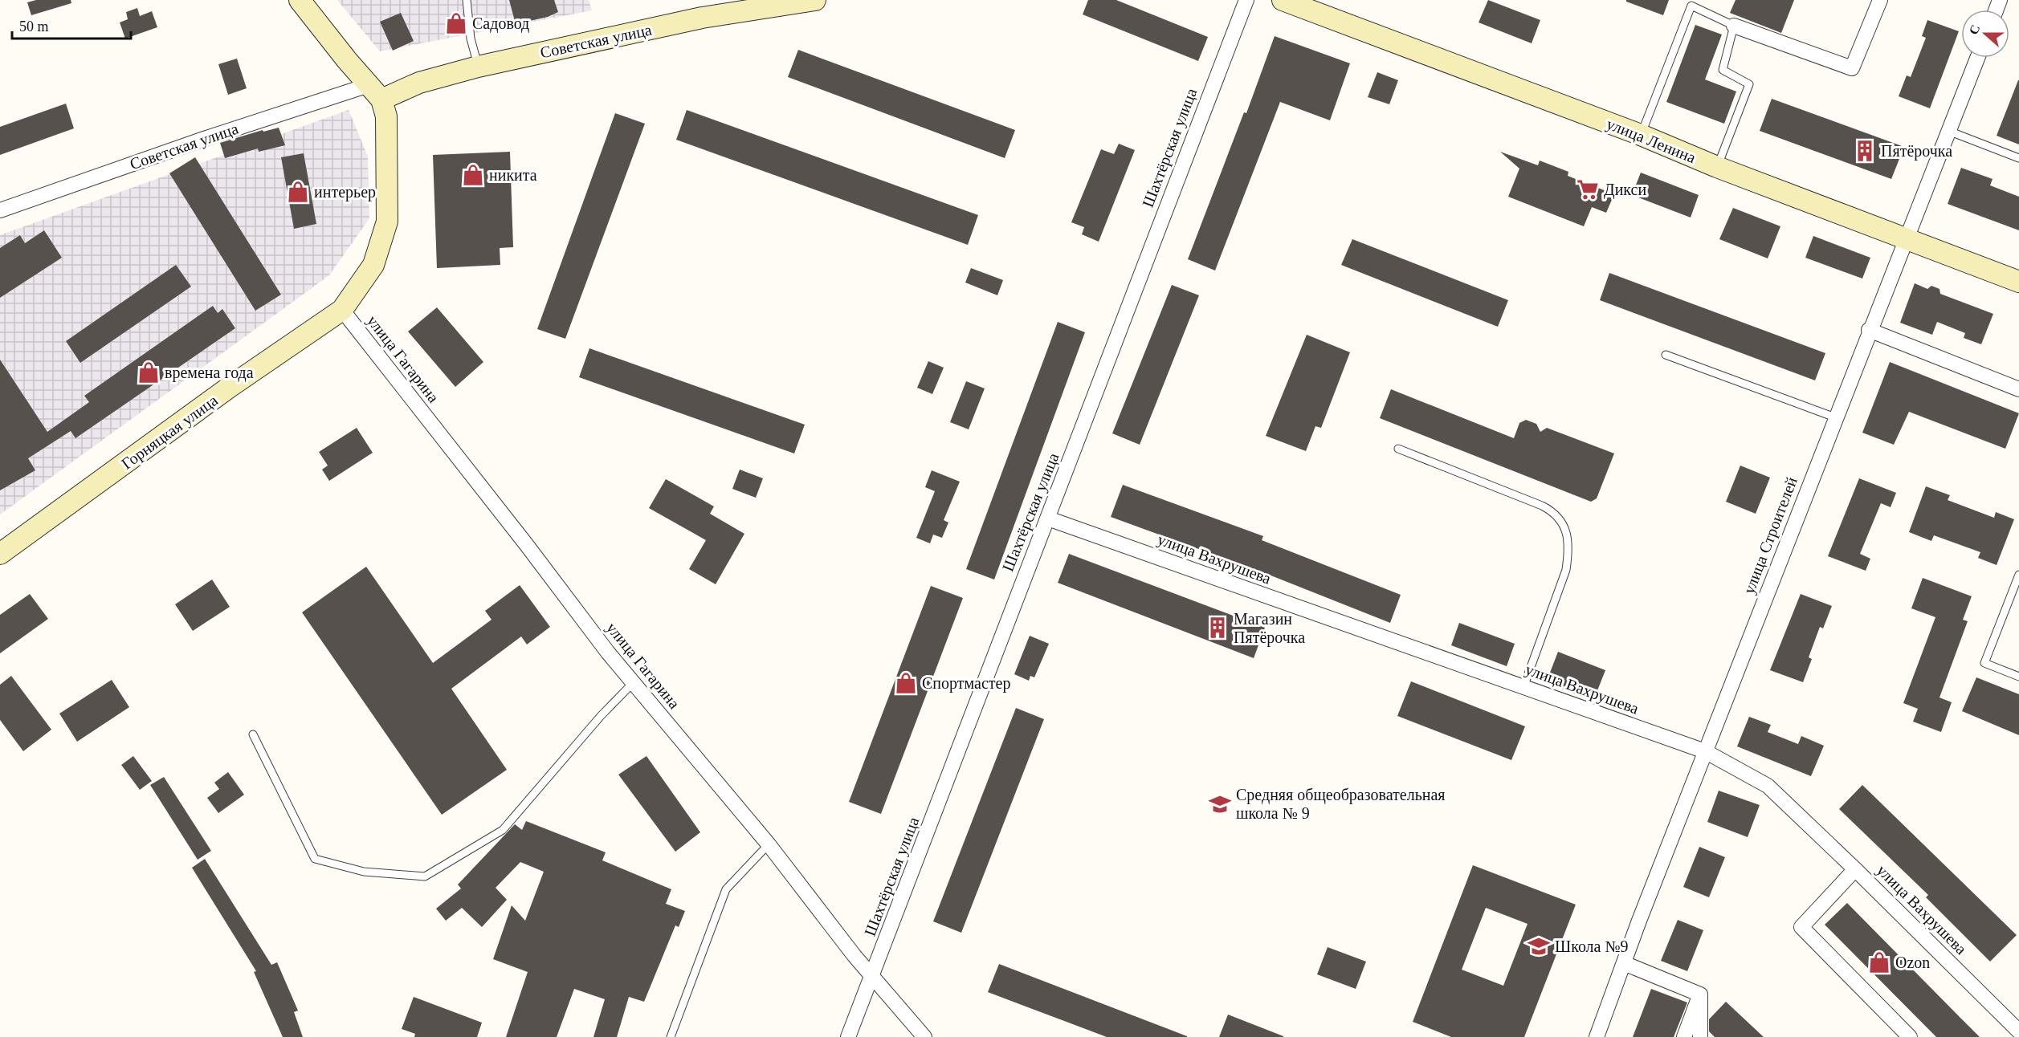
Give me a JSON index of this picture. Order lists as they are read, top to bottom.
{
  "streets": {
    "main road": ["Советская улица", "улица Ленина", "Горняцкая улица"],
    "street": [
      "Шахтёрская улица",
      "улица Гагарина",
      "улица Строителей",
      "улица Вахрушева"
    ]
  },
  "crossings": [
    ["Советская улица", "Горняцкая улица"],
    ["улица Ленина", "улица Строителей"],
    ["Шахтёрская улица", "улица Гагарина"],
    ["Шахтёрская улица", "улица Вахрушева"],
    ["улица Гагарина", "Горняцкая улица"],
    ["улица Строителей", "улица Вахрушева"]
  ],
  "places": {
    "shop": [
      "Садовод",
      "никита",
      "интерьер",
      "времена года",
      "Спортмастер",
      "Ozon"
    ],
    "building": ["Пятёрочка", "Магазин Пятёрочка"],
    "supermarket": ["Дикси"],
    "school or university": ["Средняя общеобразовательная школа № 9", "Школа №9"]
  },
  "scale_bar": "50 m",
  "north": "left"
}
